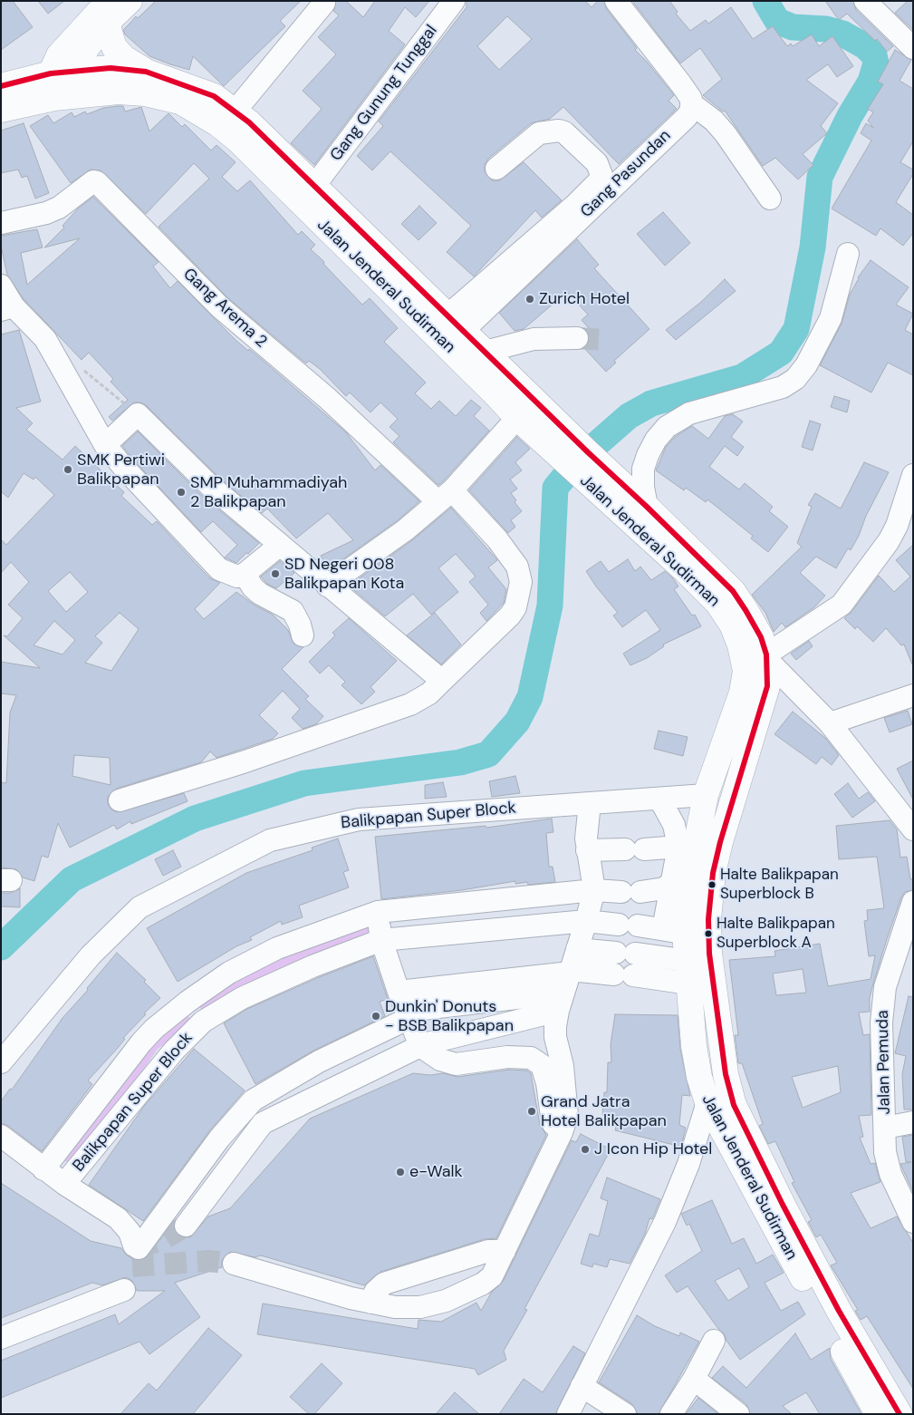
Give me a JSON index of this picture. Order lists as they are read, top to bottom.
{
  "streets": {
    "main road": ["Jalan Jenderal Sudirman"],
    "street": [
      "Gang Gunung Tunggal",
      "Gang Pasundan",
      "Gang Arema 2",
      "Balikpapan Super Block",
      "Jalan Pemuda"
    ]
  },
  "crossings": [
    ["Gang Gunung Tunggal", "Jalan Jenderal Sudirman"],
    ["Gang Pasundan", "Jalan Jenderal Sudirman"],
    ["Jalan Jenderal Sudirman", "Balikpapan Super Block"]
  ],
  "places": [
    "Zurich Hotel",
    "SMK Pertiwi Balikpapan",
    "SMP Muhammadiyah 2 Balikpapan",
    "SD Negeri 008 Balikpapan Kota",
    "Halte Balikpapan Superblock B",
    "Halte Balikpapan Superblock A",
    "Dunkin' Donuts - BSB Balikpapan",
    "Grand Jatra Hotel Balikpapan",
    "J Icon Hip Hotel",
    "e-Walk"
  ]
}
